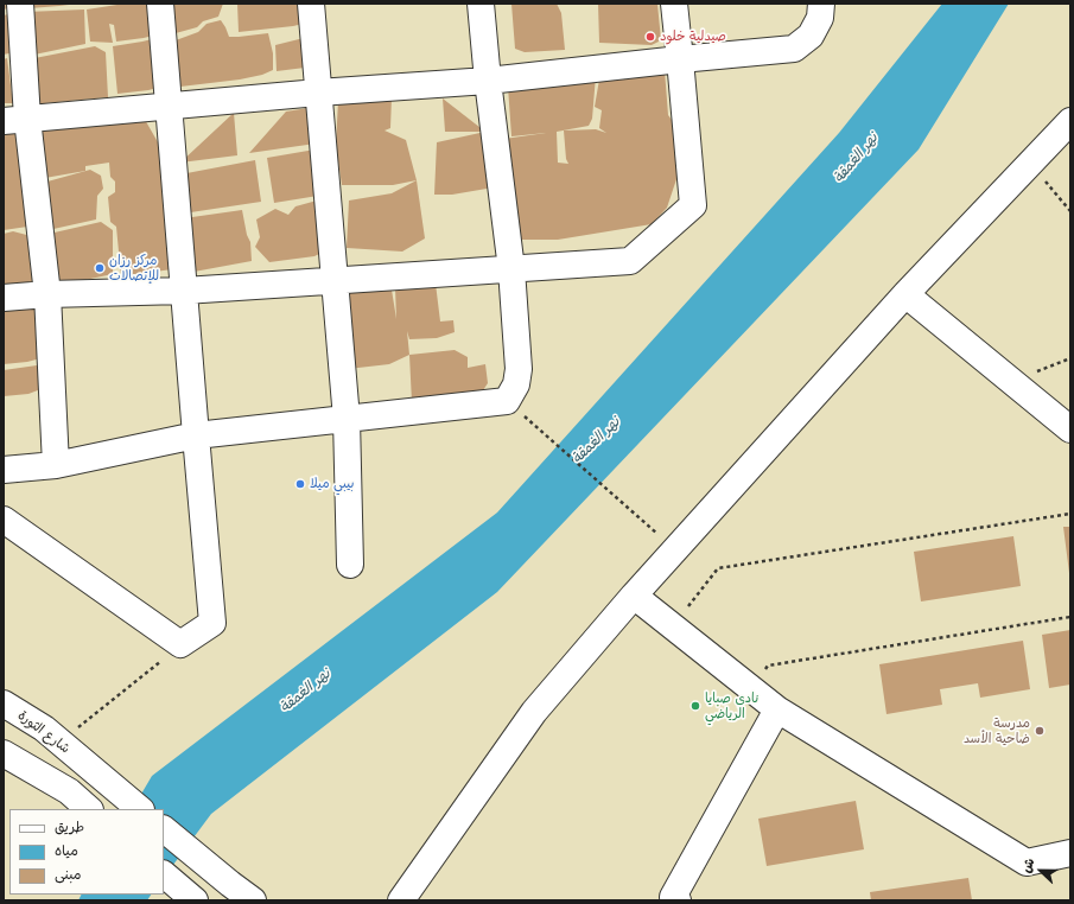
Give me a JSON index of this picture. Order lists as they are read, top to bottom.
{
  "streets": {
    "street": ["شارع الثورة"]
  },
  "water": ["نهر الغمقة"],
  "places": [
    "صيدلية خلود",
    "مركز رزان للإتصالات",
    "بيبي ميلا",
    "نادي صبايا الرياضي",
    "مدرسة ضاحية الأسد"
  ],
  "legend": ["طريق", "مياه", "مبنى"],
  "north": "left"
}
